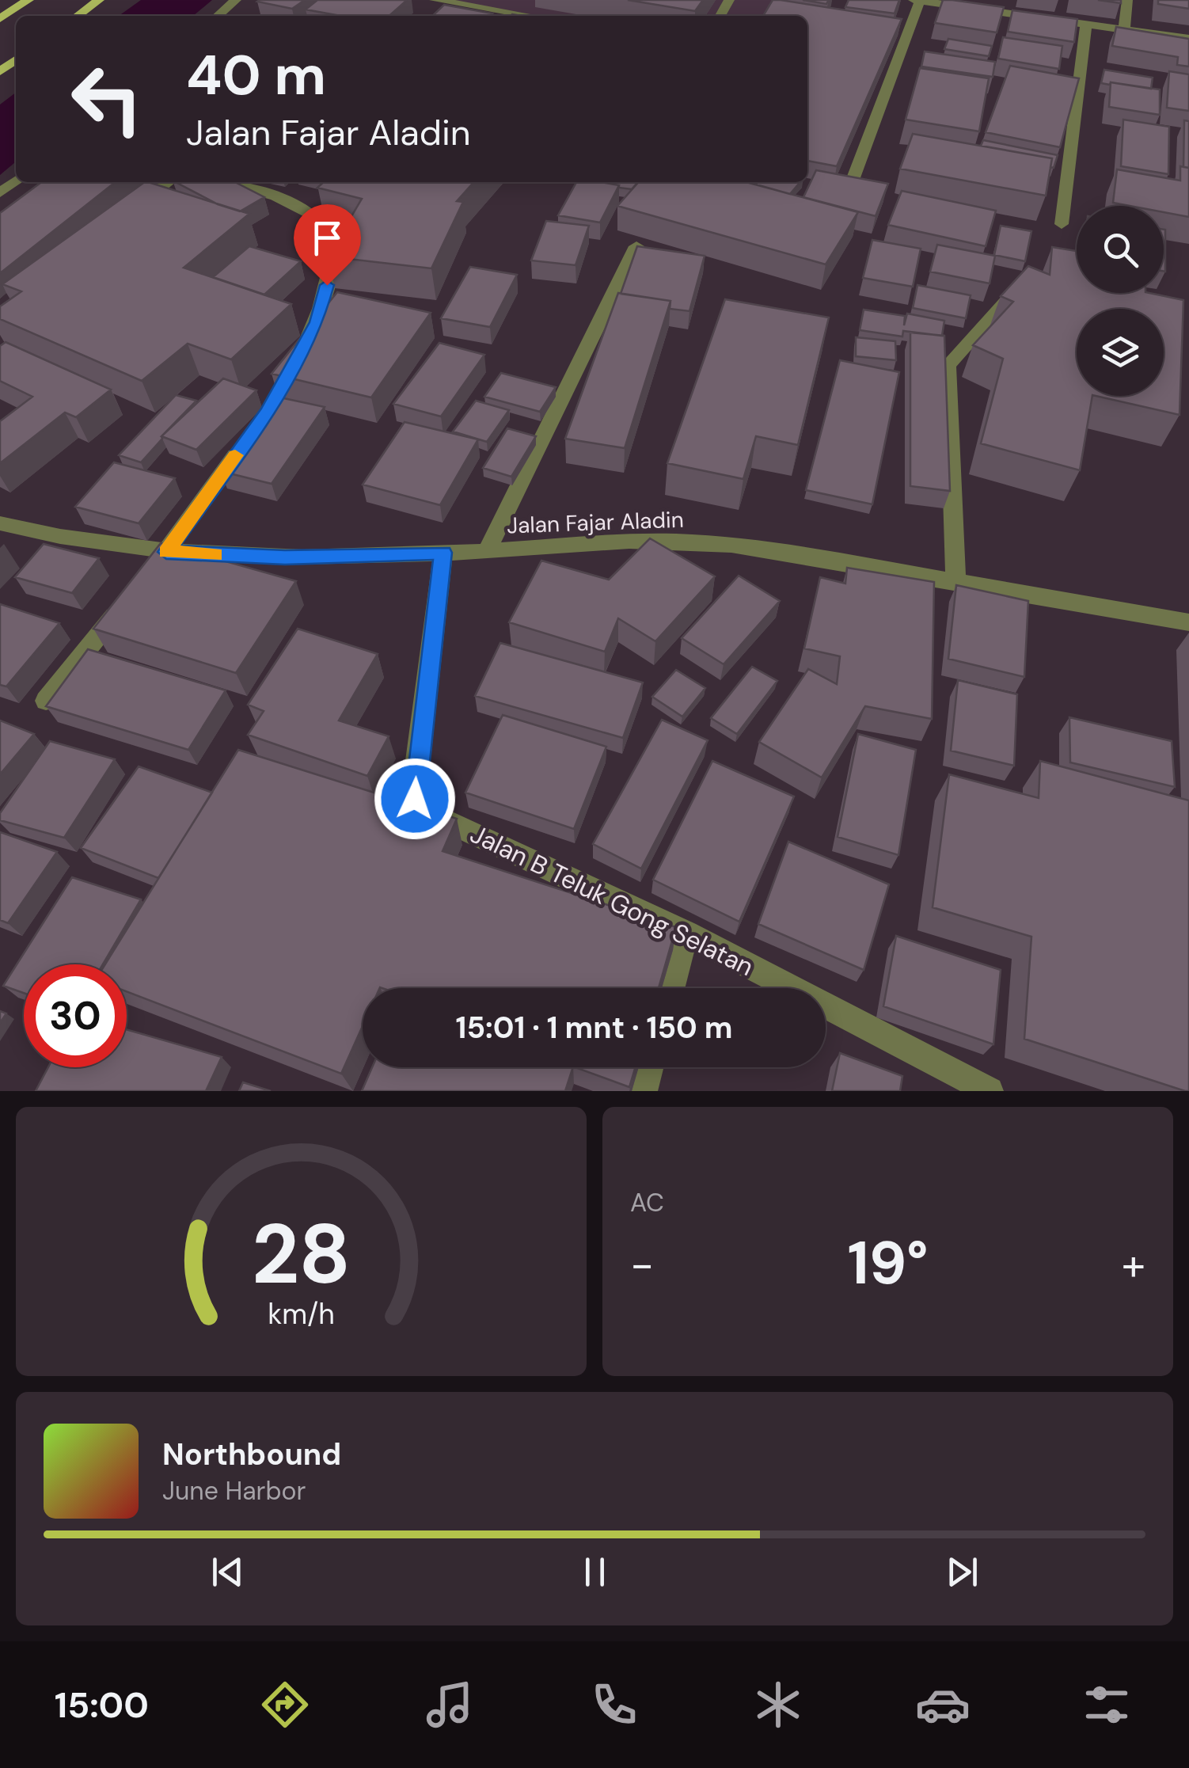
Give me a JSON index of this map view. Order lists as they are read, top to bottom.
{
  "streets": {
    "street": ["Jalan Fajar Aladin", "Jalan B Teluk Gong Selatan"]
  },
  "crossings": [
    ["Jalan Fajar Aladin", "Jalan B Teluk Gong Selatan"]
  ],
  "page": {
    "turn": ["40 m", "Jalan Fajar Aladin"],
    "limit": "30",
    "trip": "15:01 · 1 mnt · 150 m",
    "tile": "AC",
    "heat": ["−", "19°", "+"],
    "song": ["Northbound", "June Harbor"],
    "tabs": "15:00",
    "gauge": ["28", "km/h"]
  }
}
